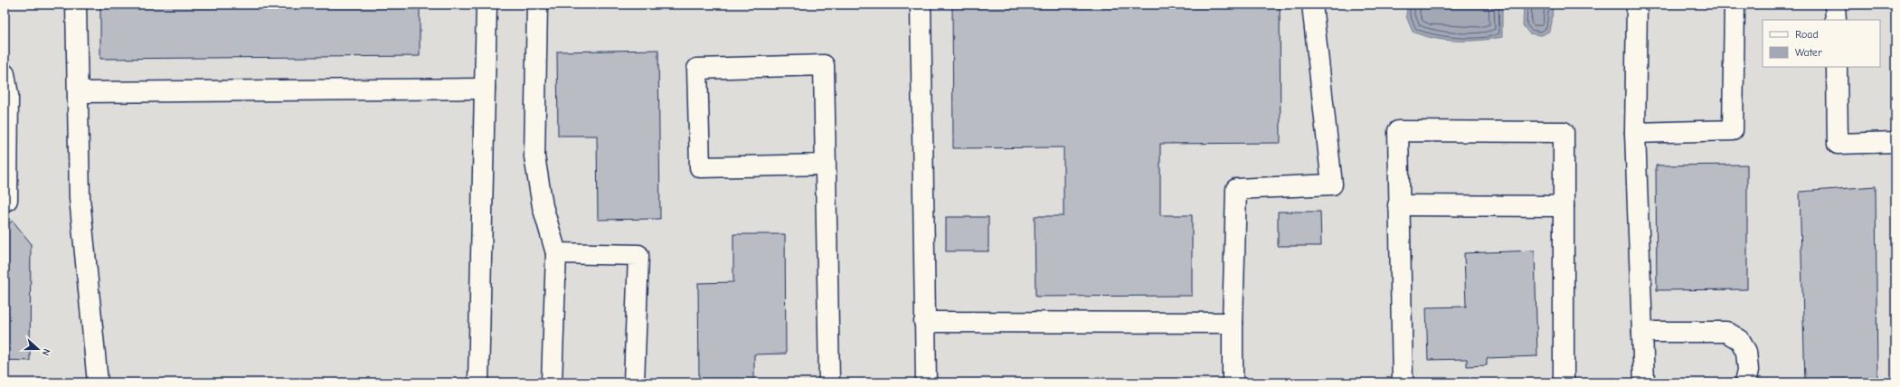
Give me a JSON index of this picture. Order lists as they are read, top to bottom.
{
  "legend": ["Road", "Water"],
  "north": "right"
}
